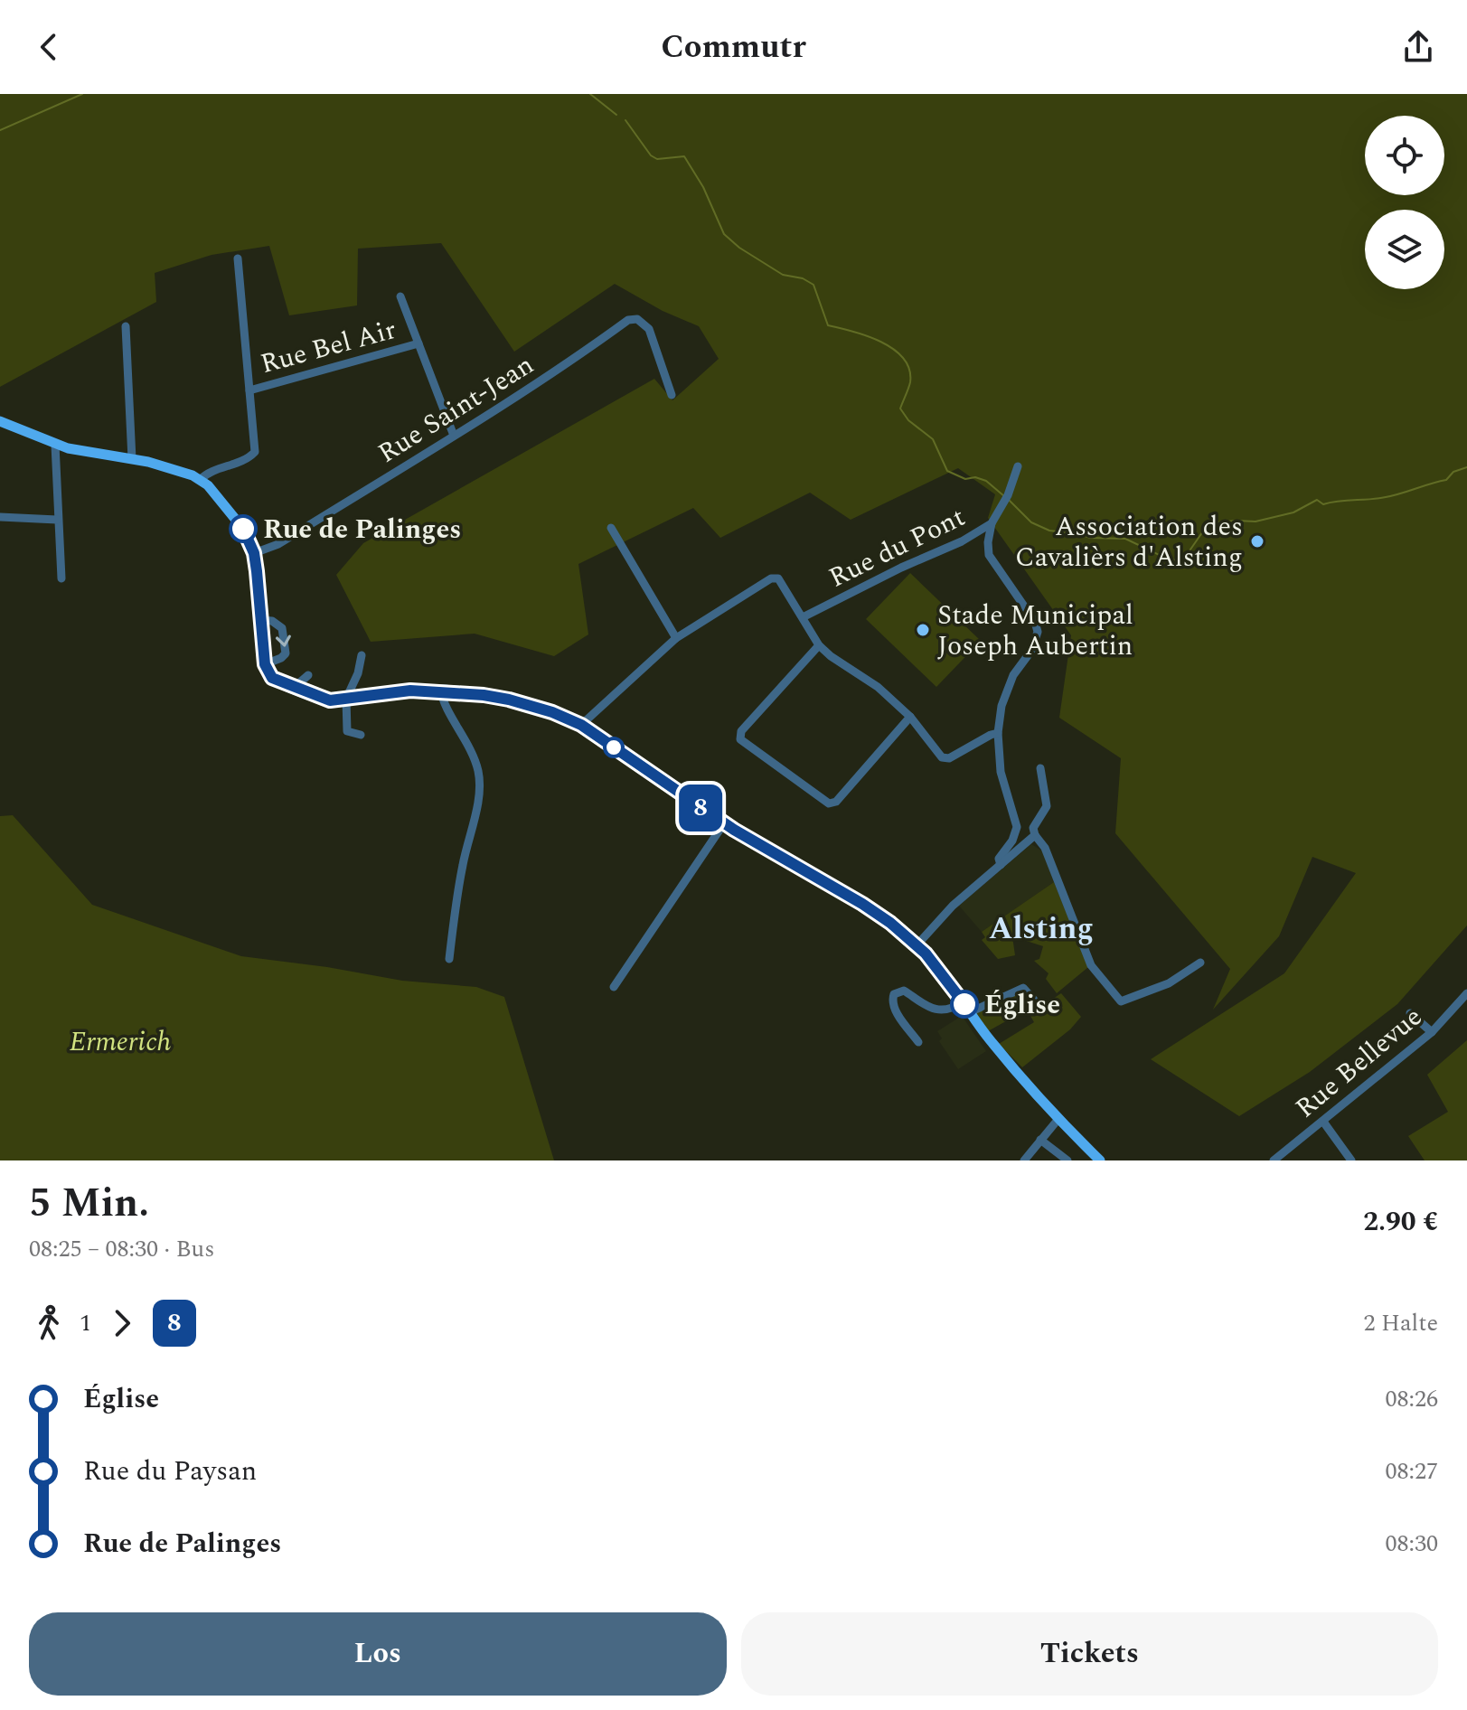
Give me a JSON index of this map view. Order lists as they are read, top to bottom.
{
  "streets": {
    "street": [
      "Rue Bel Air",
      "Rue Saint-Jean",
      "Rue du Pont",
      "Rue Bellevue"
    ]
  },
  "districts": ["Alsting"],
  "parks": ["Ermerich"],
  "places": [
    "Rue de Palinges",
    "Association des Cavalièrs d'Alsting",
    "Stade Municipal Joseph Aubertin",
    "Église"
  ],
  "lines": ["bus line 8"],
  "page": {
    "header": "Commutr",
    "on_map": "8",
    "heading": ["5 Min.", "08:25 – 08:30 · Bus", "2.90 €"],
    "legs": ["1", "8", "2 Halte"],
    "list": [
      {
        "name": "Église",
        "value": "08:26"
      },
      {
        "name": "Rue du Paysan",
        "value": "08:27"
      },
      {
        "name": "Rue de Palinges",
        "value": "08:30"
      }
    ],
    "buttons": ["Los", "Tickets"]
  }
}
